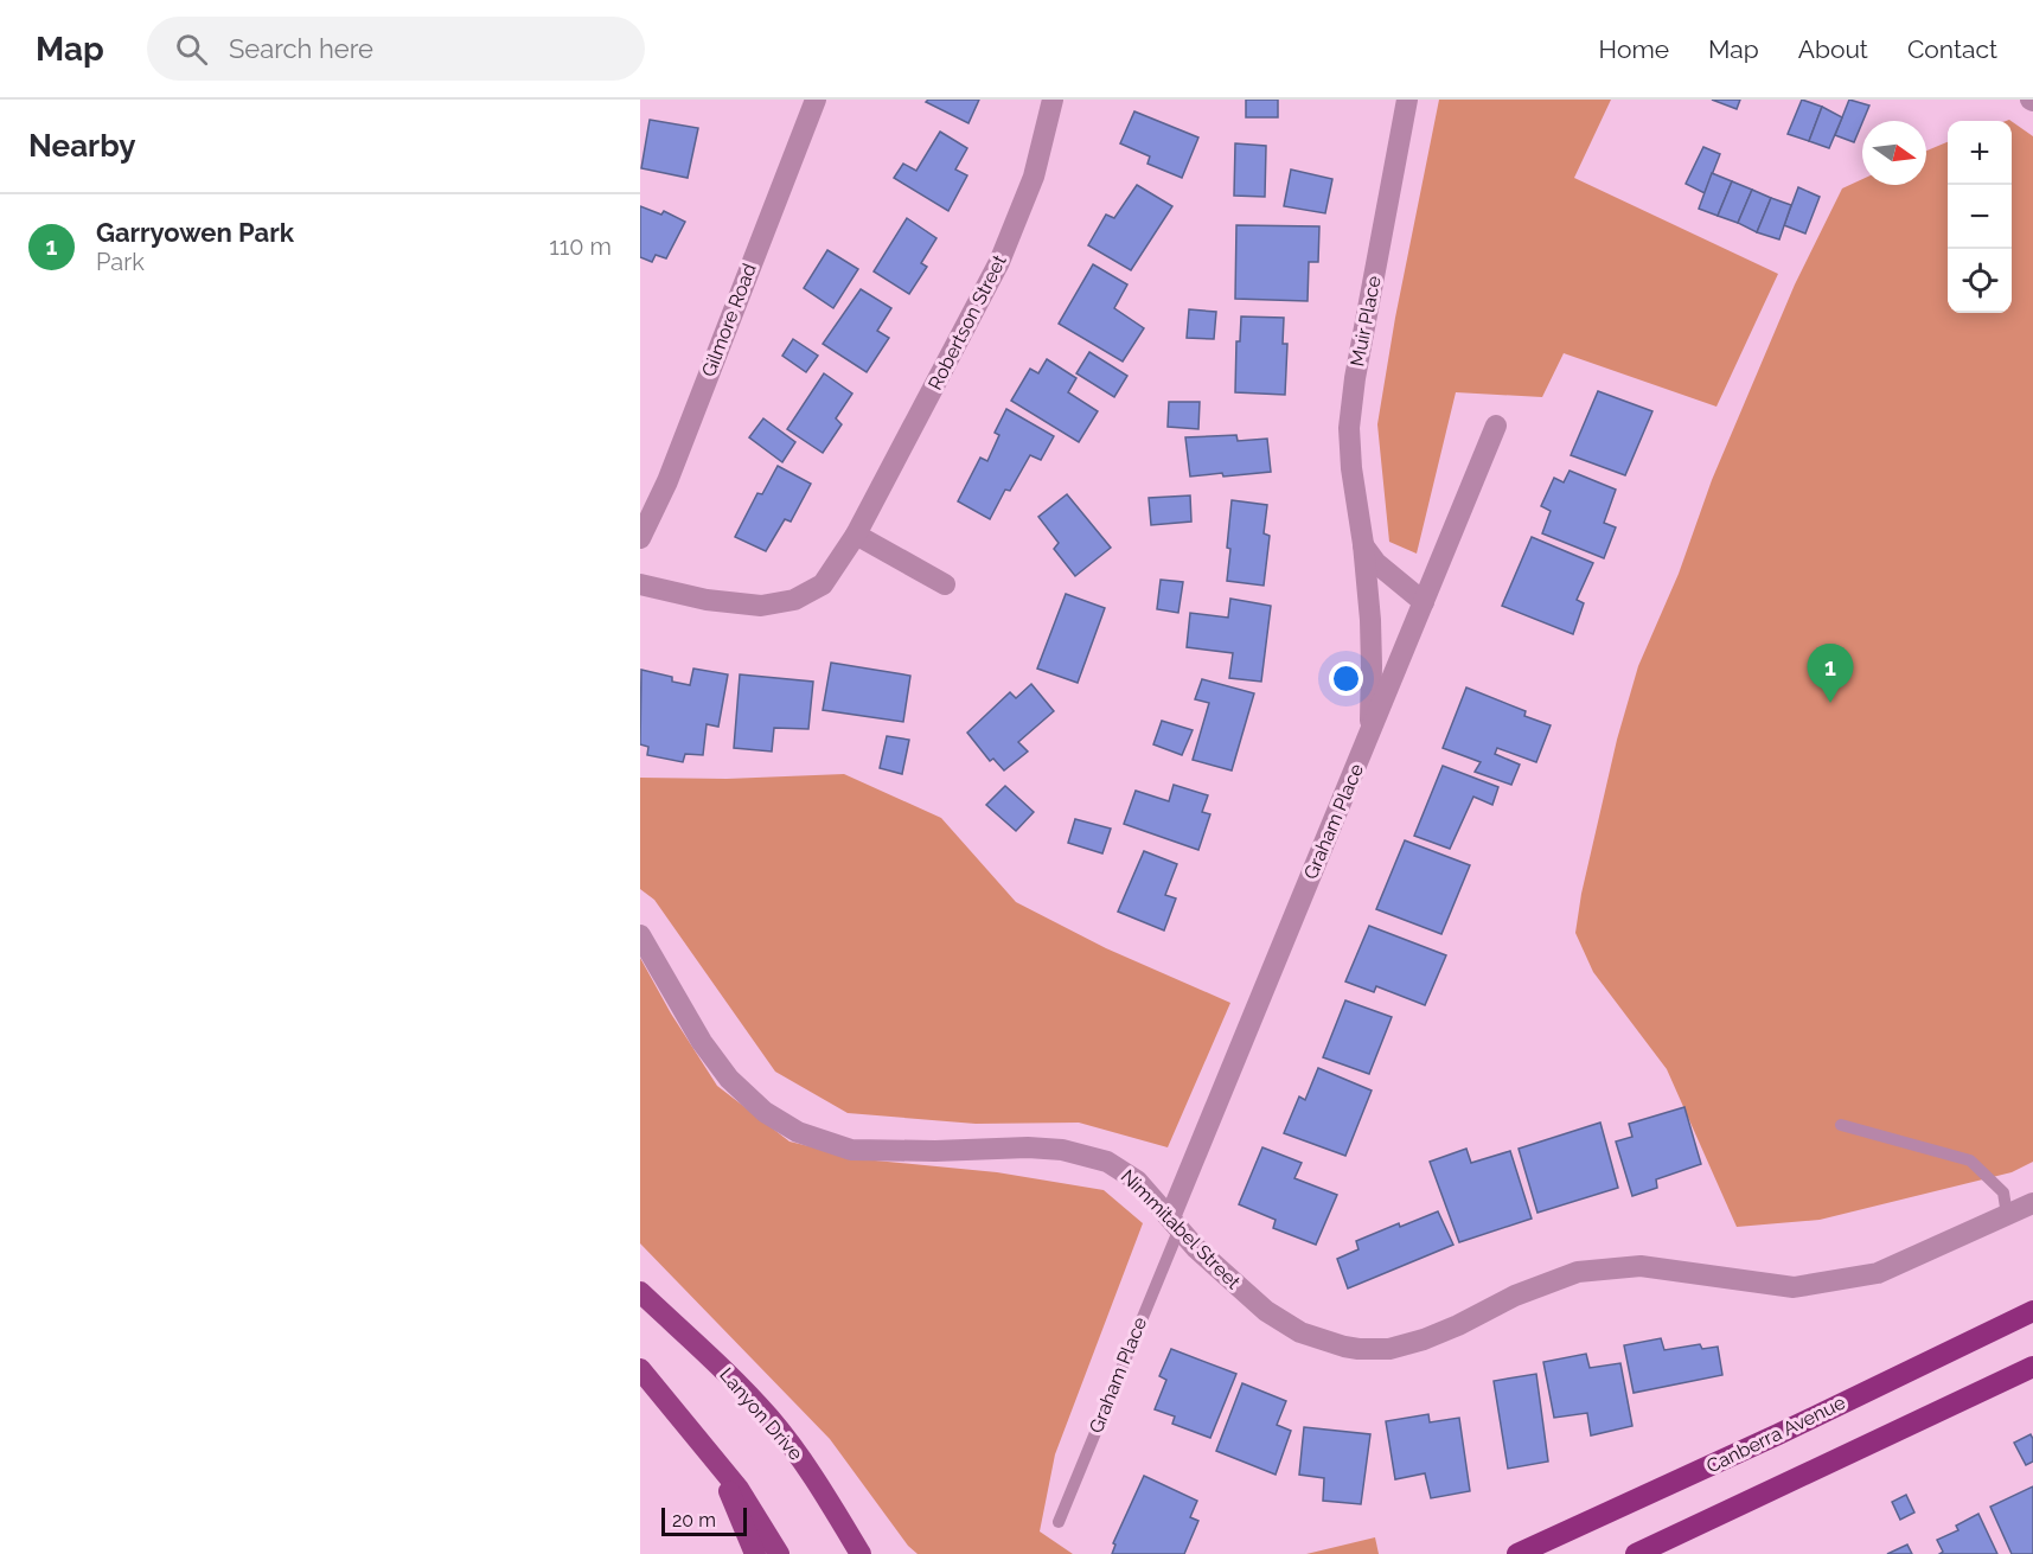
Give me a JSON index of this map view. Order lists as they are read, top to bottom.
{
  "streets": {
    "highway": ["Canberra Avenue"],
    "main road": ["Lanyon Drive"],
    "street": [
      "Gilmore Road",
      "Muir Place",
      "Robertson Street",
      "Graham Place",
      "Nimmitabel Street"
    ]
  },
  "crossings": [
    ["Muir Place", "Graham Place"],
    ["Graham Place", "Nimmitabel Street"]
  ],
  "scale_bar": "20 m",
  "north": "right",
  "page": {
    "header": "Map",
    "search": "Search here",
    "nav": [
      "Home",
      "Map",
      "About",
      "Contact"
    ],
    "heading": "Nearby",
    "map_buttons": ["+", "−"],
    "list": [
      {
        "mark": "1",
        "name": "Garryowen Park",
        "note": "Park",
        "value": "110 m"
      }
    ],
    "pins": "1",
    "scale": "20 m"
  }
}
